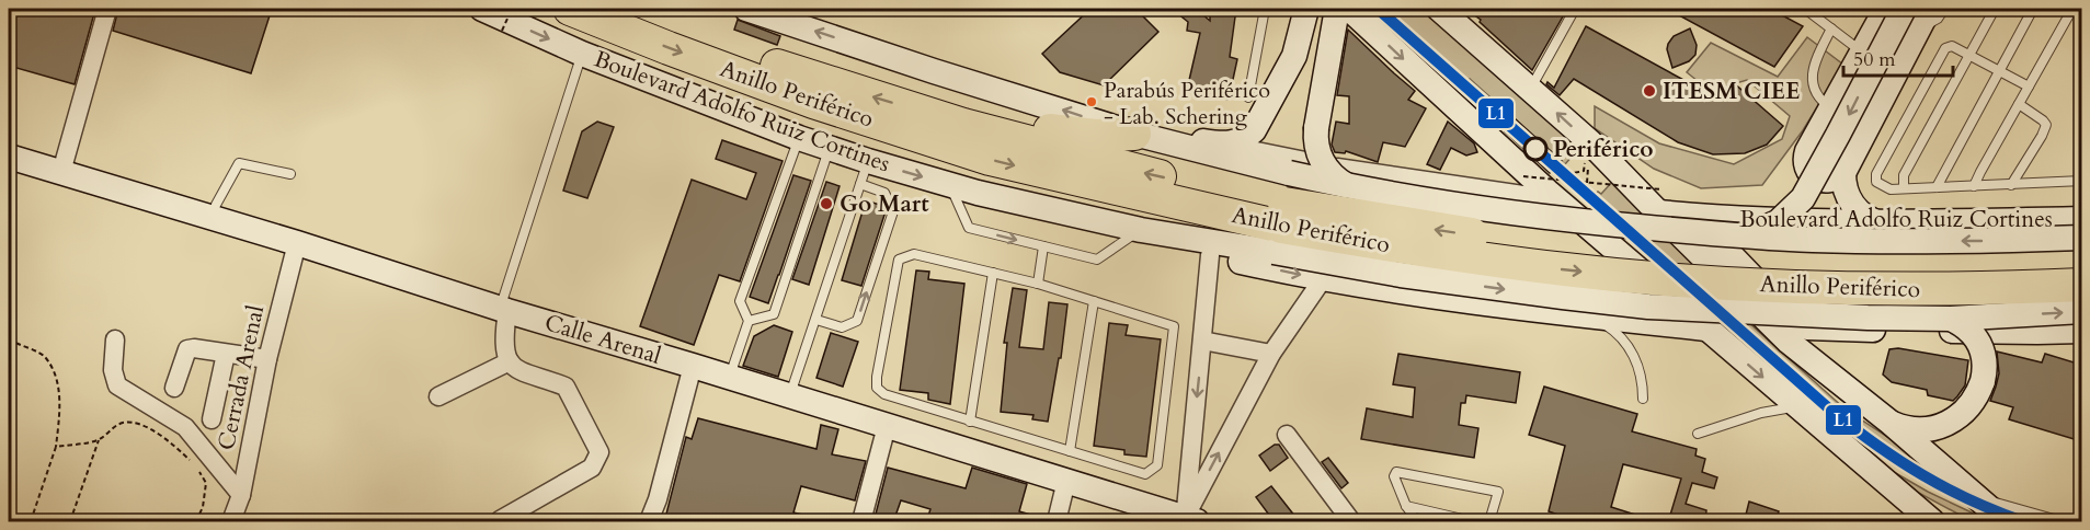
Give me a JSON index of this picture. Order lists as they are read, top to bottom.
{
  "streets": {
    "highway": ["Anillo Periférico"],
    "main road": ["Boulevard Adolfo Ruiz Cortines", "Calle Arenal"],
    "street": ["Cerrada Arenal"]
  },
  "crossings": [
    ["Anillo Periférico", "Boulevard Adolfo Ruiz Cortines"],
    ["Calle Arenal", "Cerrada Arenal"]
  ],
  "places": [
    "ITESM CIEE",
    "Parabús Periférico - Lab. Schering",
    "Periférico",
    "Go Mart"
  ],
  "lines": ["transit line L1"],
  "scale_bar": "50 m"
}
